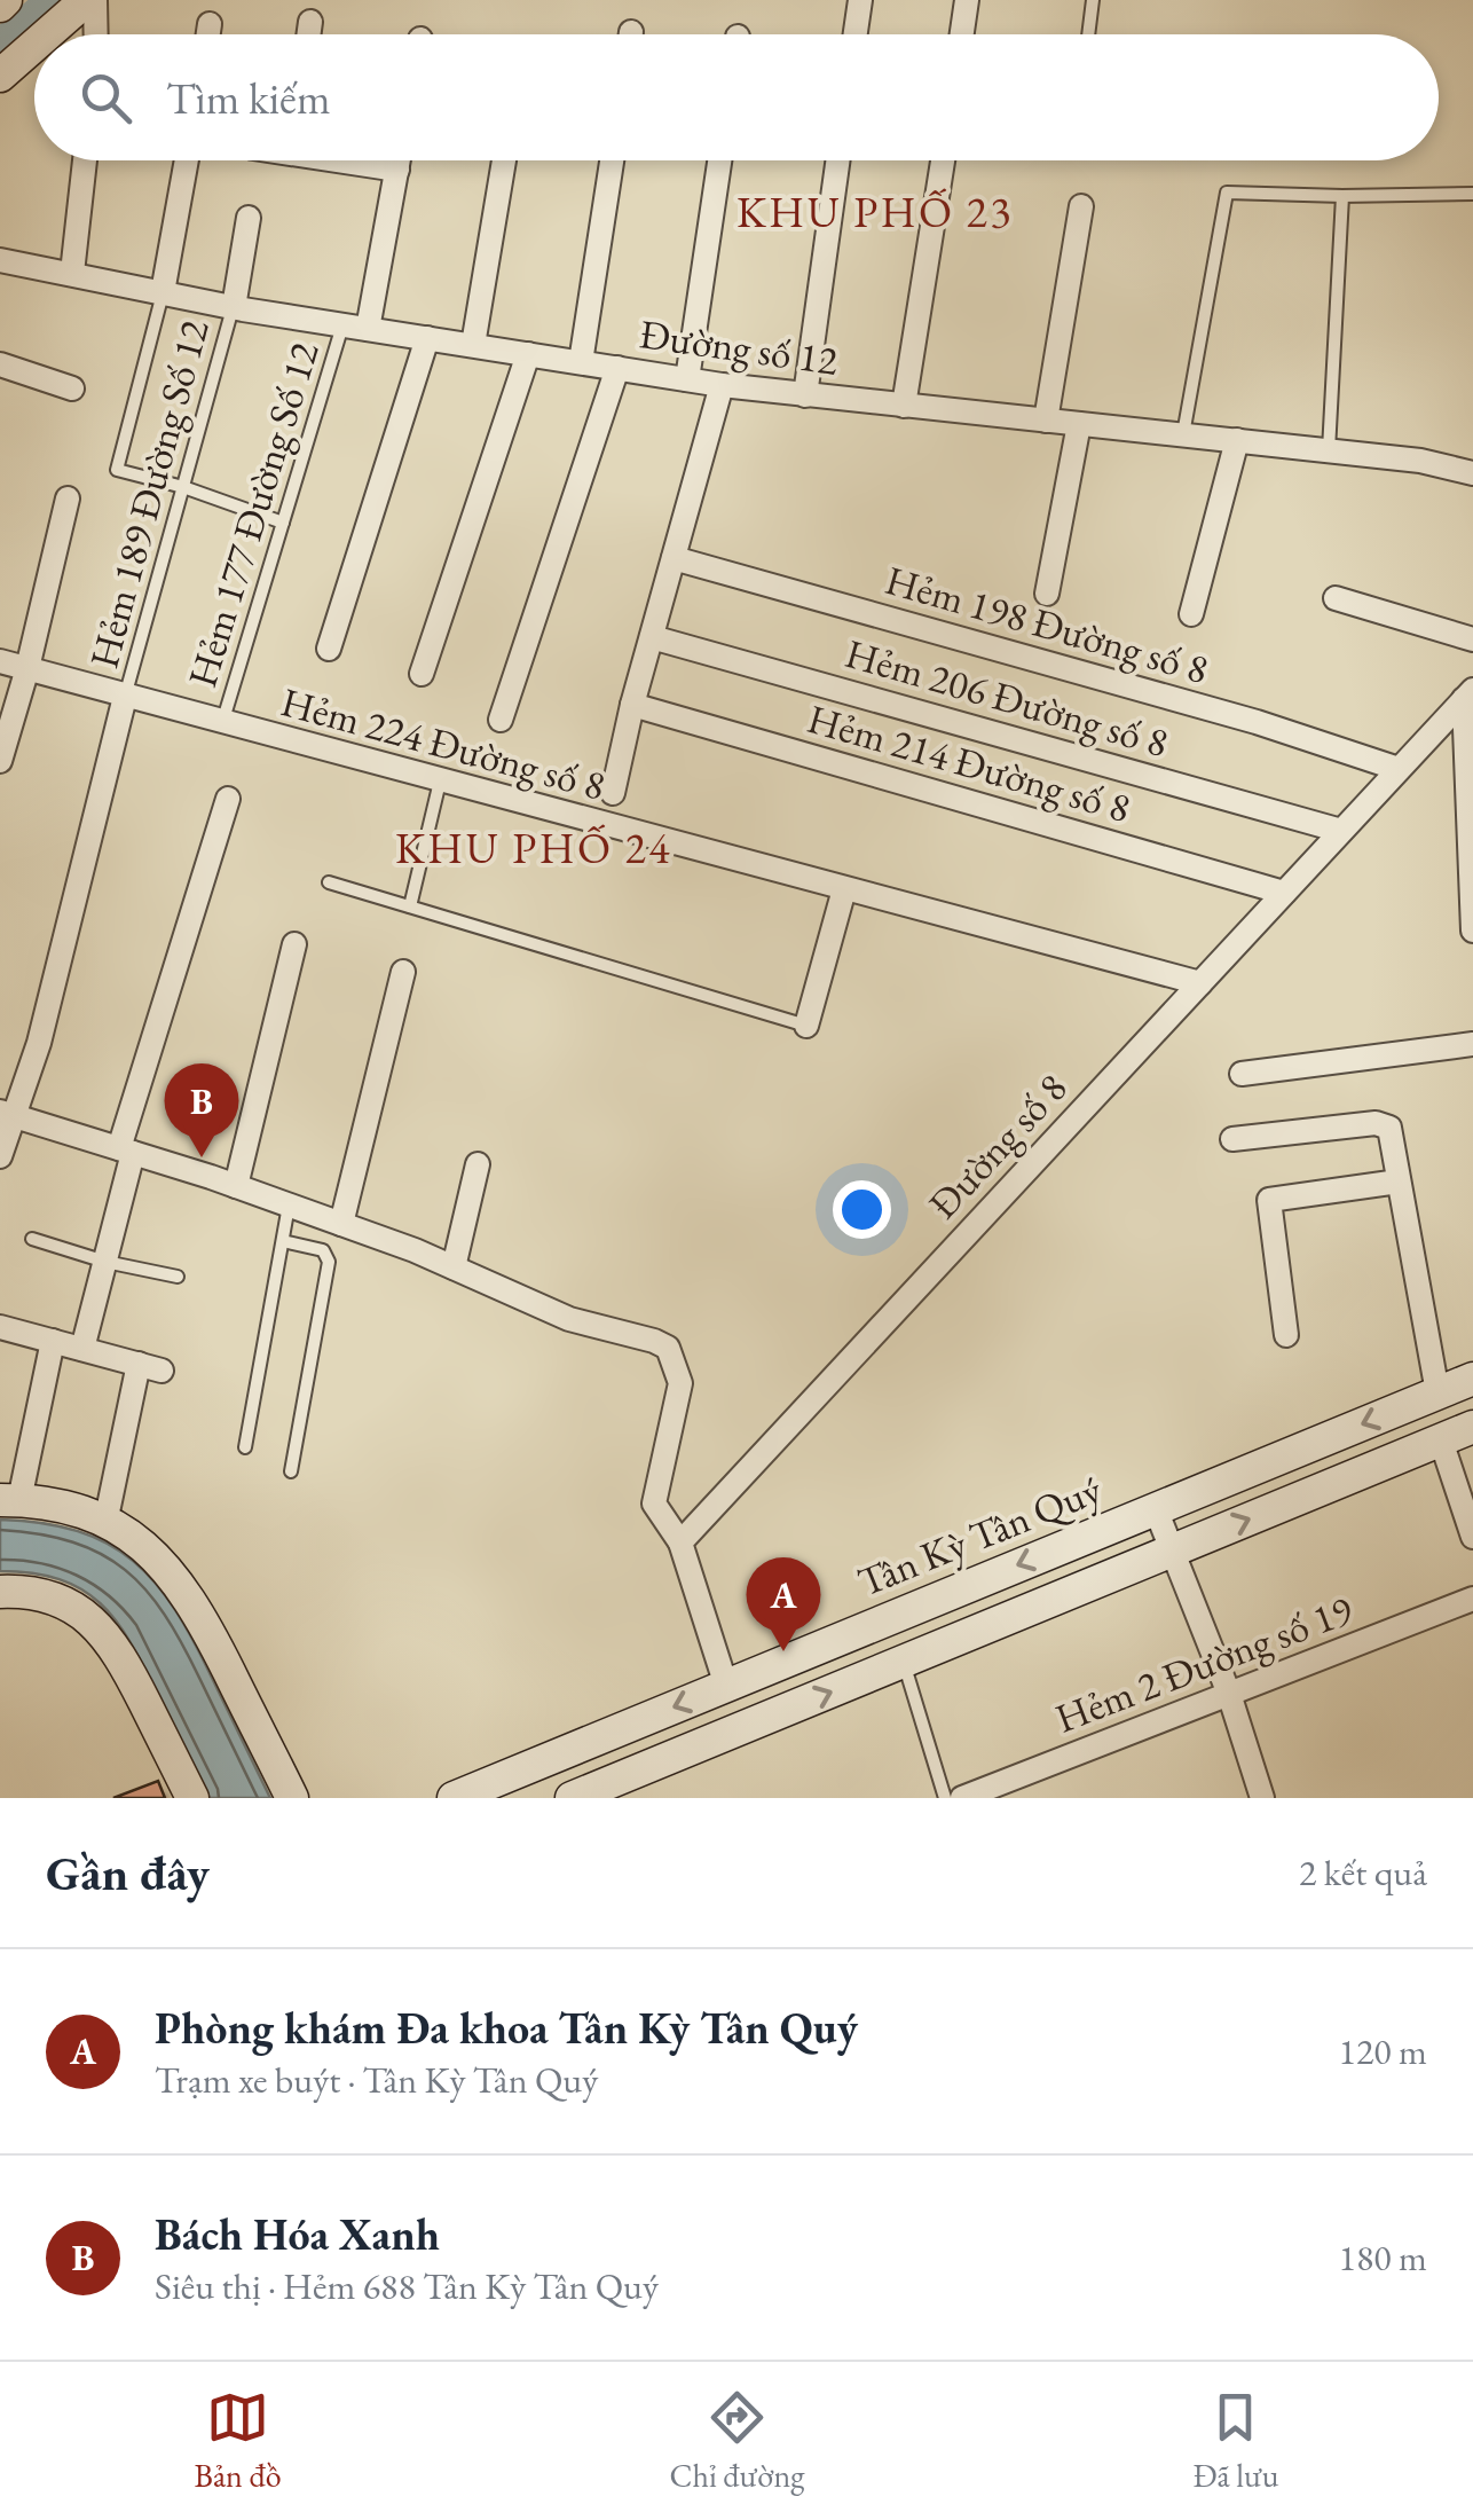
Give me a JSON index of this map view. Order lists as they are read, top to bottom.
{
  "streets": {
    "main road": ["Tân Kỳ Tân Quý"],
    "street": [
      "Đường số 12",
      "Hẻm 198 Đường số 8",
      "Hẻm 206 Đường số 8",
      "Hẻm 224 Đường số 8",
      "Hẻm 214 Đường số 8",
      "Đường số 8",
      "Hẻm 2 Đường số 19"
    ],
    "lane": ["Hẻm 189 Đường Số 12", "Hẻm 177 Đường Số 12"]
  },
  "crossings": [
    ["Đường số 12", "Hẻm 189 Đường Số 12"],
    ["Đường số 12", "Hẻm 177 Đường Số 12"],
    ["Hẻm 189 Đường Số 12", "Hẻm 224 Đường số 8"],
    ["Hẻm 177 Đường Số 12", "Hẻm 224 Đường số 8"],
    ["Hẻm 198 Đường số 8", "Đường số 8"],
    ["Hẻm 206 Đường số 8", "Đường số 8"],
    ["Hẻm 224 Đường số 8", "Đường số 8"],
    ["Hẻm 214 Đường số 8", "Đường số 8"]
  ],
  "districts": ["KHU PHỐ 23", "KHU PHỐ 24"],
  "page": {
    "search": "Tìm kiếm",
    "pins": ["B", "A"],
    "heading": ["Gần đây", "2 kết quả"],
    "list": [
      {
        "mark": "A",
        "name": "Phòng khám Đa khoa Tân Kỳ Tân Quý",
        "note": "Trạm xe buýt · Tân Kỳ Tân Quý",
        "value": "120 m"
      },
      {
        "mark": "B",
        "name": "Bách Hóa Xanh",
        "note": "Siêu thị · Hẻm 688 Tân Kỳ Tân Quý",
        "value": "180 m"
      }
    ],
    "nav": ["Bản đồ", "Chỉ đường", "Đã lưu"]
  }
}
